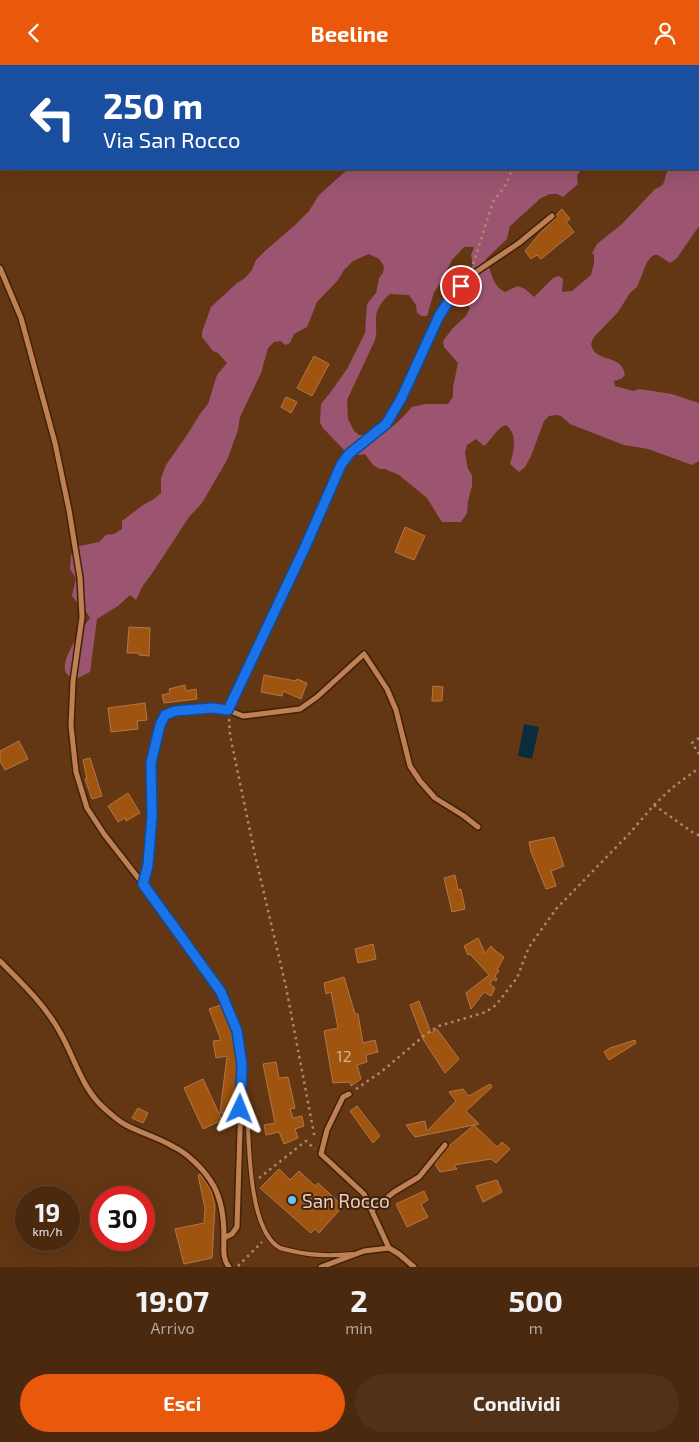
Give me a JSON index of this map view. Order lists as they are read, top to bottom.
{
  "places": ["San Rocco"],
  "house_numbers": ["12"],
  "page": {
    "header": "Beeline",
    "turn": ["250 m", "Via San Rocco"],
    "speed": "19 km/h",
    "limit": "30",
    "eta": [
      "19:07",
      "Arrivo",
      "2",
      "min",
      "500",
      "m"
    ],
    "buttons": ["Esci", "Condividi"]
  }
}
